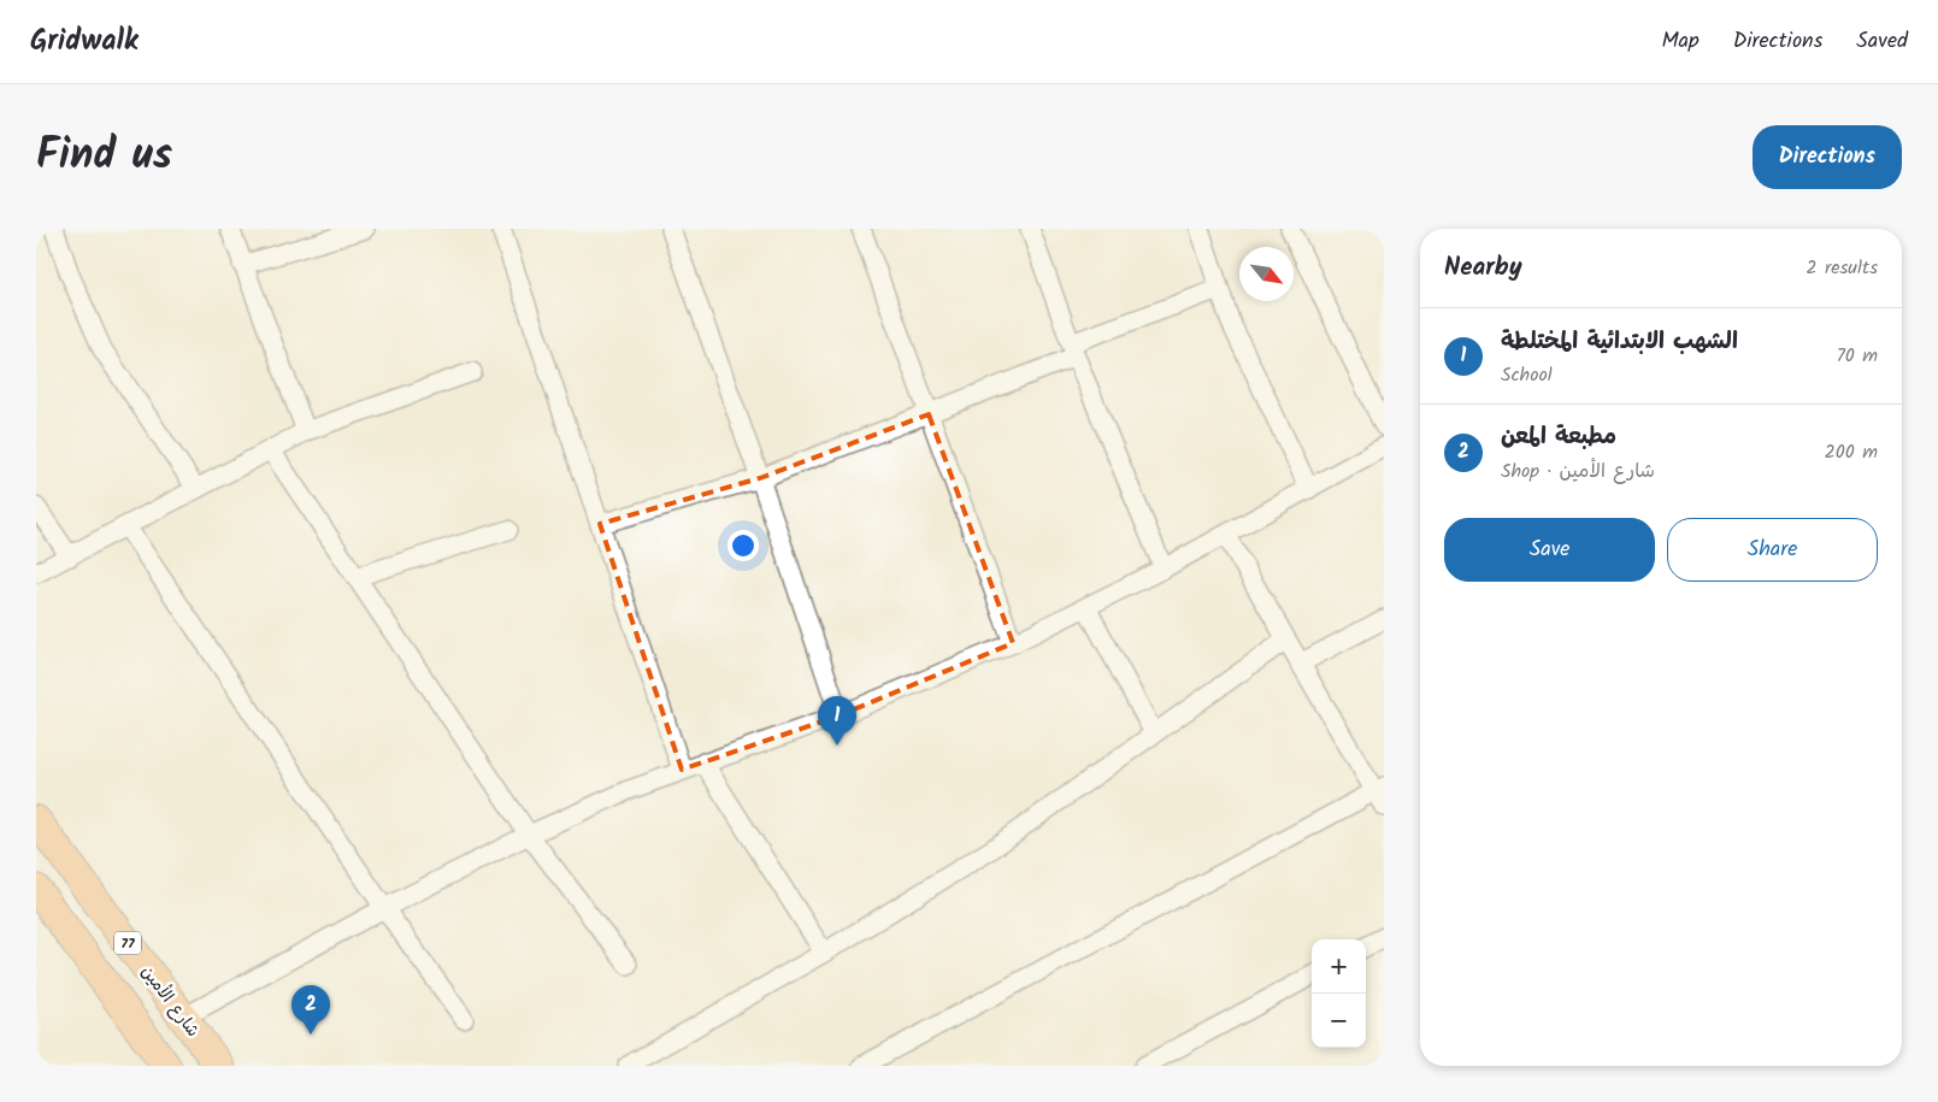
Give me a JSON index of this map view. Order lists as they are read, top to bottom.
{
  "streets": {
    "main road": ["77", "شارع الأمين"]
  },
  "north": "bottom right",
  "page": {
    "header": "Gridwalk",
    "nav": ["Map", "Directions", "Saved"],
    "title": "Find us",
    "buttons": [
      "Directions",
      ["Save", "Share"]
    ],
    "heading": ["Nearby", "2 results"],
    "list": [
      {
        "mark": "1",
        "name": "الشهب الابتدائية المختلطة",
        "note": "School",
        "value": "70 m"
      },
      {
        "mark": "2",
        "name": "مطبعة المعن",
        "note": "Shop · شارع الأمين",
        "value": "200 m"
      }
    ],
    "pins": ["1", "2"],
    "map_buttons": ["+", "−"]
  }
}
